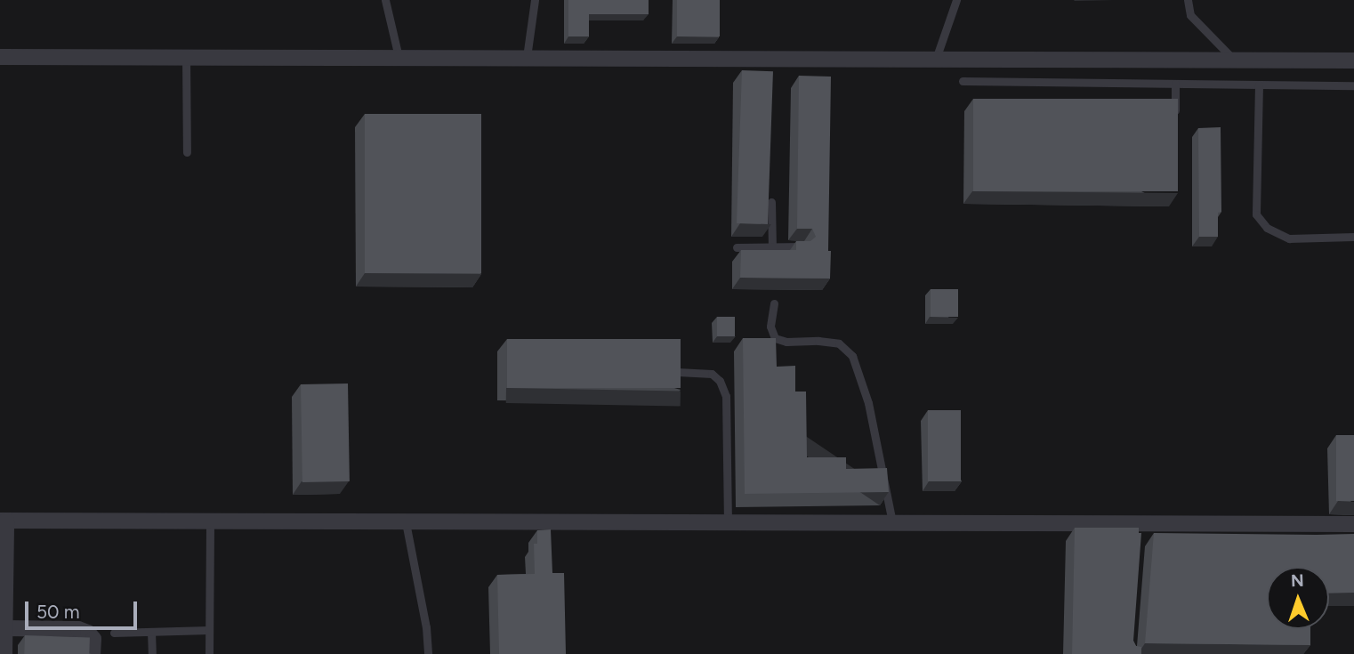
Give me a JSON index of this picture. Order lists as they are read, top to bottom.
{
  "scale_bar": "50 m",
  "north": "top"
}
